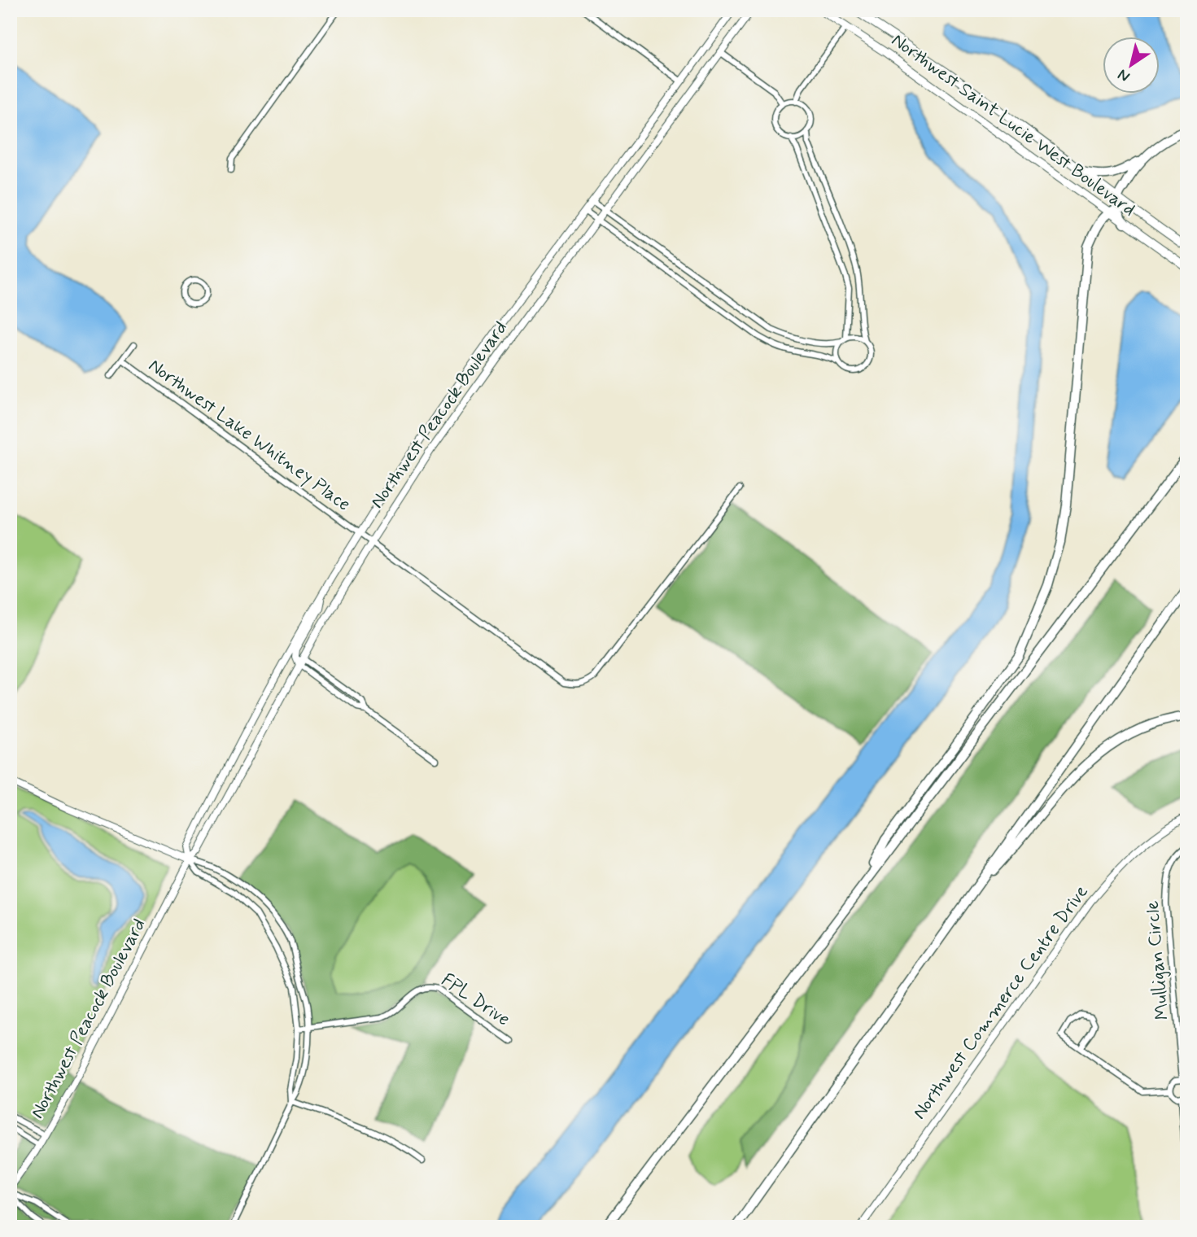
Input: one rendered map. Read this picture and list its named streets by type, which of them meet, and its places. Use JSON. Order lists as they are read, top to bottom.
{
  "streets": {
    "main road": ["Northwest Saint Lucie West Boulevard"],
    "street": [
      "Northwest Peacock Boulevard",
      "Northwest Lake Whitney Place",
      "Mulligan Circle",
      "FPL Drive",
      "Northwest Commerce Centre Drive"
    ]
  },
  "crossings": [
    ["Northwest Peacock Boulevard", "Northwest Lake Whitney Place"]
  ],
  "north": "bottom left"
}
